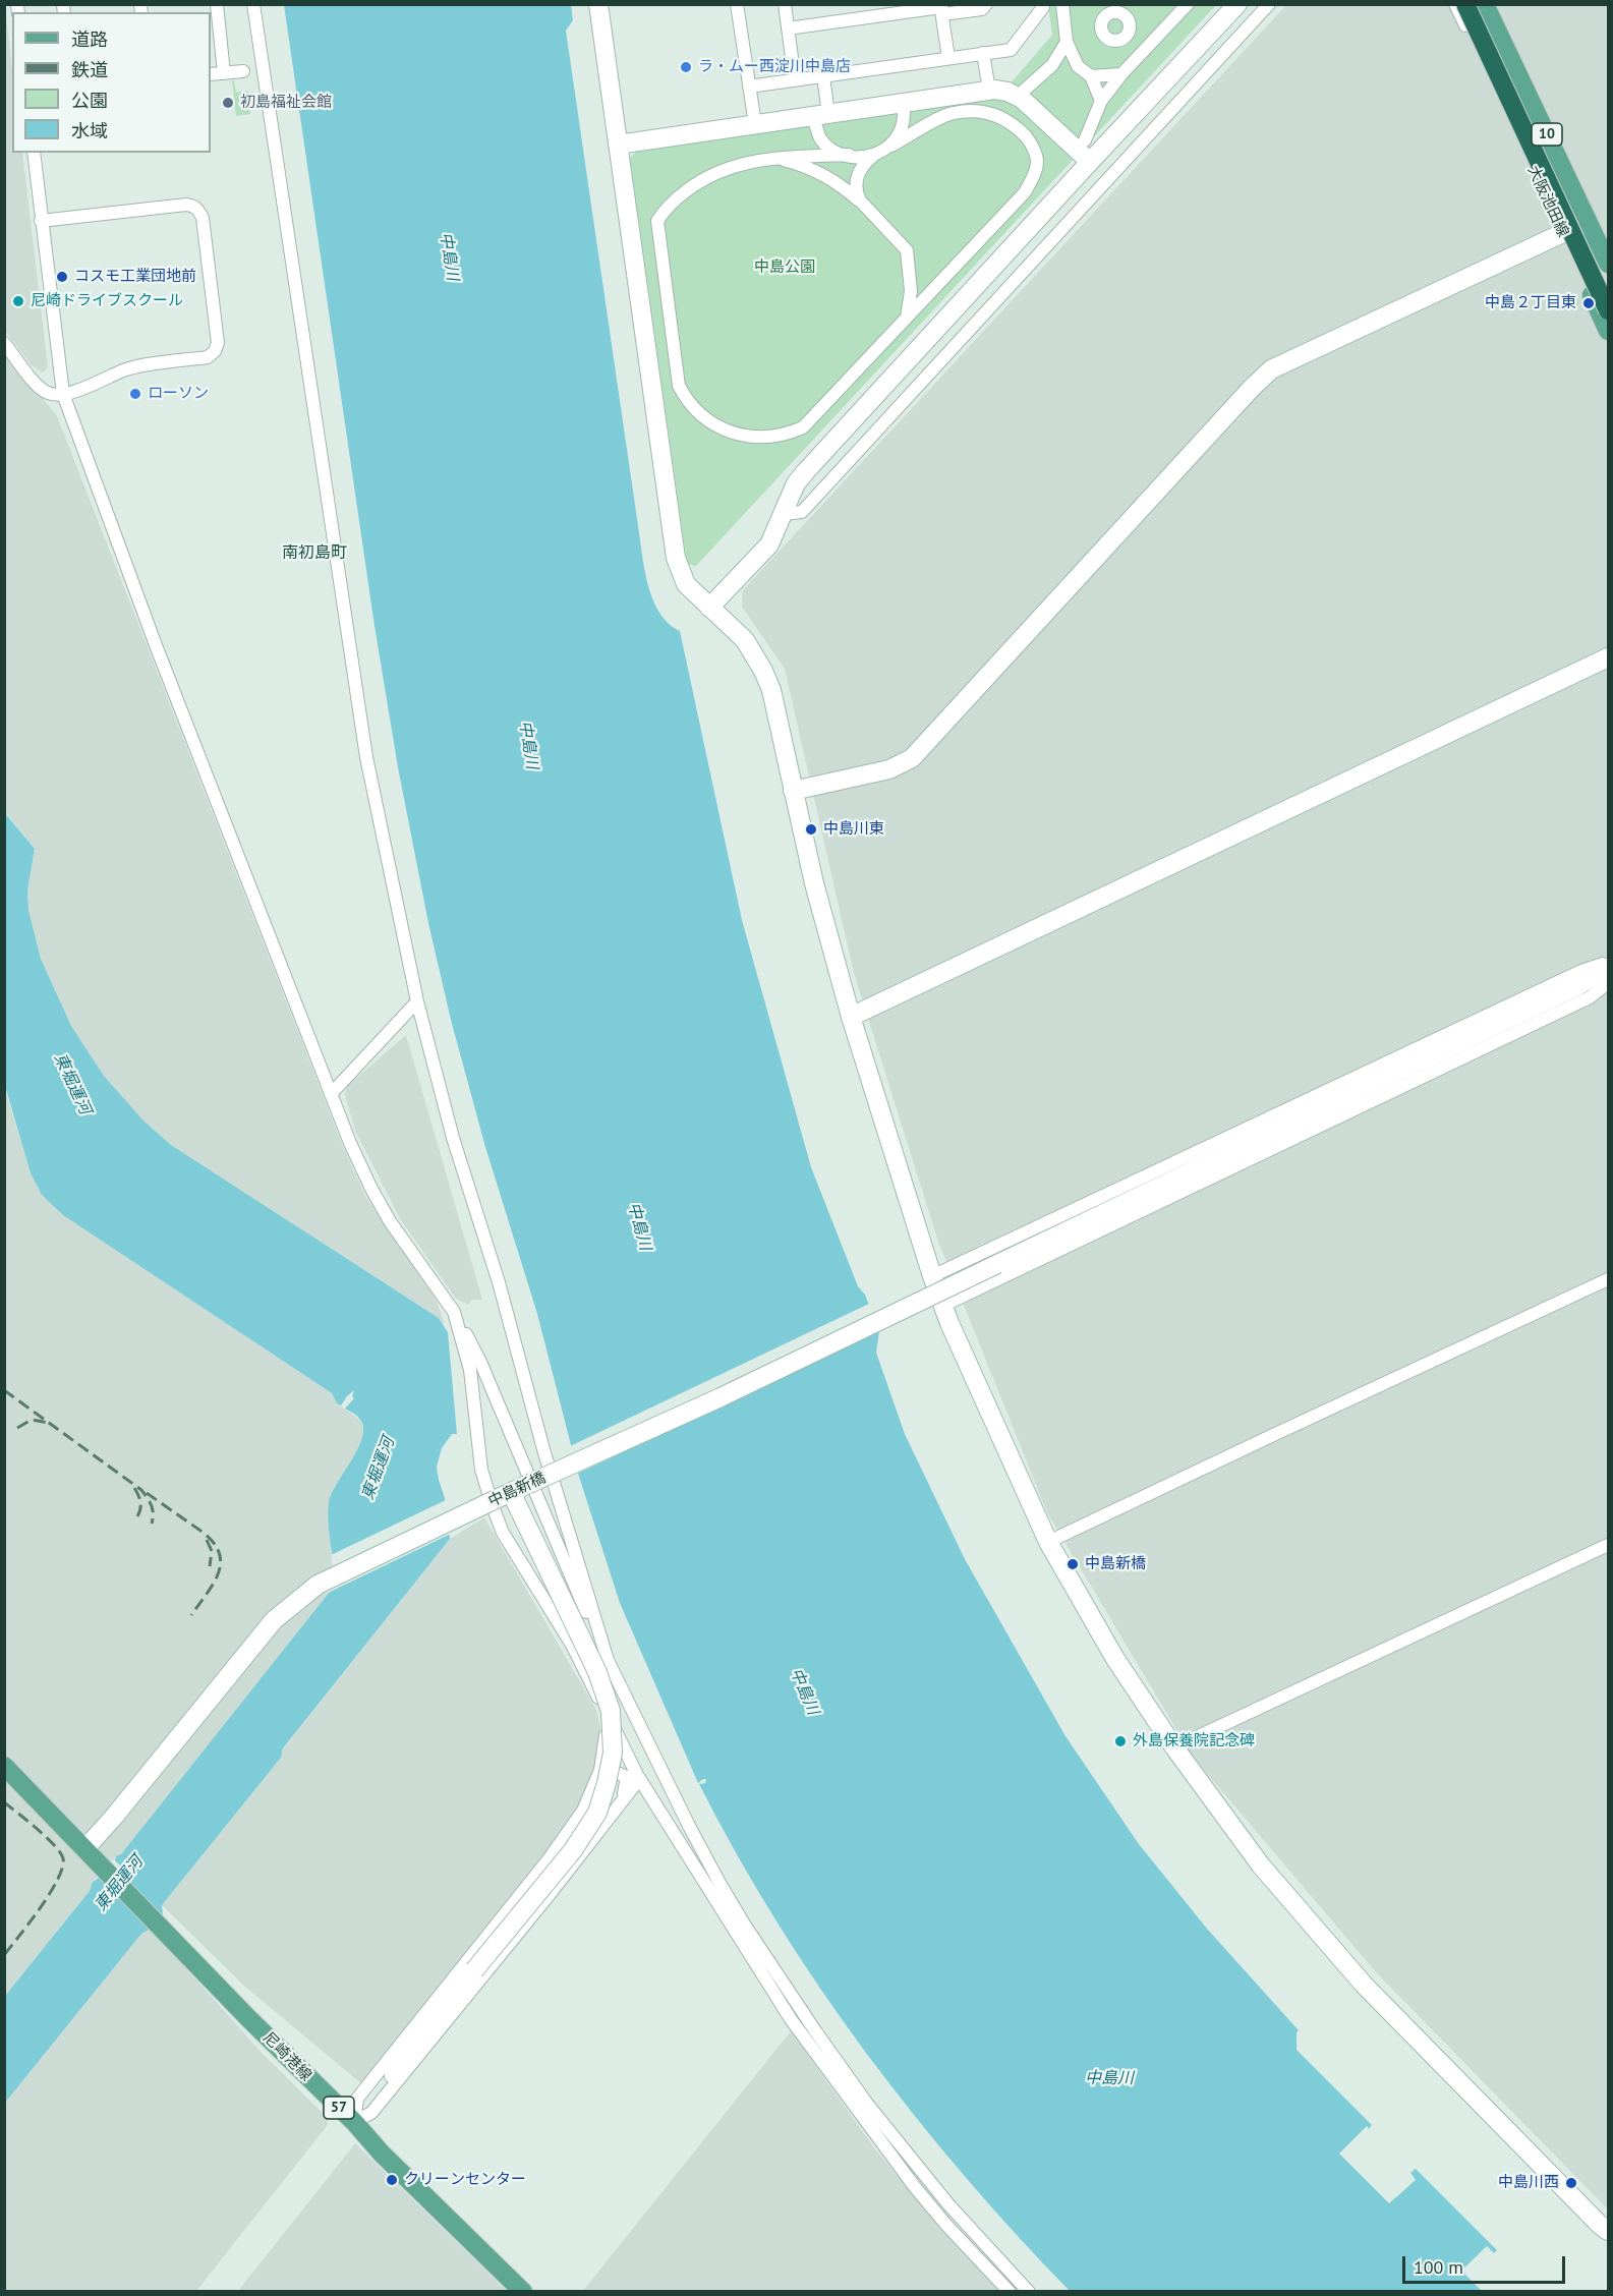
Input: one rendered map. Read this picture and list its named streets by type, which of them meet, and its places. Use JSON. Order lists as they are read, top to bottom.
{
  "streets": {
    "main road": [
      "10",
      "大阪池田線",
      "尼崎港線",
      "57"
    ],
    "street": ["中島新橋"]
  },
  "crossings": [
    ["中島新橋", "尼崎港線"],
    ["中島新橋", "57"],
    ["尼崎港線", "57"]
  ],
  "districts": ["南初島町"],
  "water": ["中島川", "東堀運河"],
  "parks": ["中島公園"],
  "places": [
    "ラ・ムー西淀川中島店",
    "初島福祉会館",
    "コスモ工業団地前",
    "尼崎ドライブスクール",
    "中島２丁目東",
    "ローソン",
    "中島川東",
    "中島新橋",
    "外島保養院記念碑",
    "クリーンセンター",
    "中島川西"
  ],
  "legend": [
    "道路",
    "鉄道",
    "公園",
    "水域"
  ],
  "scale_bar": "100 m"
}
